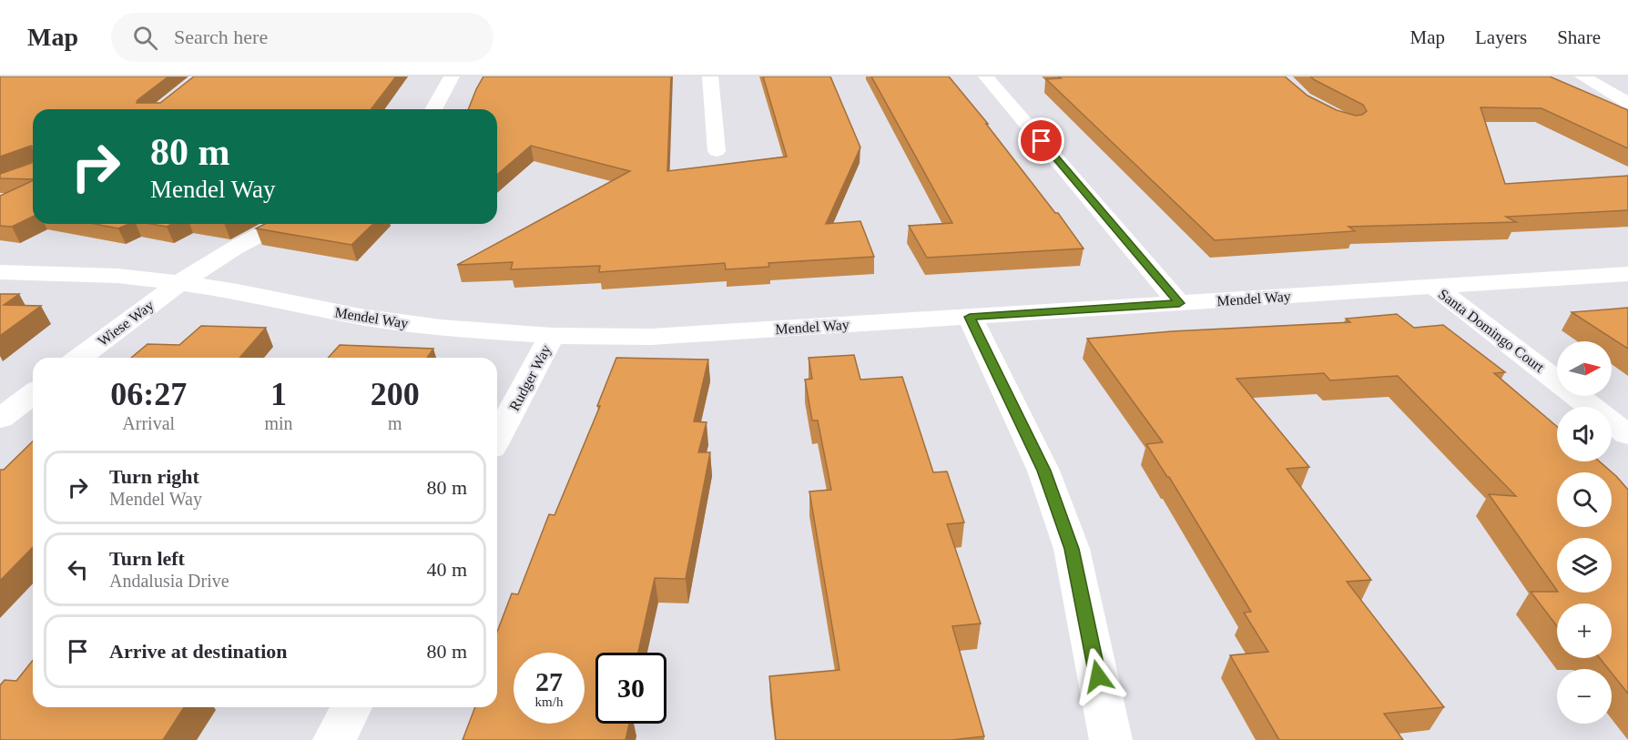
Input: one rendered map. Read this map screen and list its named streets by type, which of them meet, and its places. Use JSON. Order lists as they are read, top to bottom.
{
  "streets": {
    "street": [
      "Mendel Way",
      "Wiese Way",
      "Santa Domingo Court",
      "Rudger Way"
    ]
  },
  "crossings": [
    ["Mendel Way", "Wiese Way"],
    ["Mendel Way", "Santa Domingo Court"],
    ["Mendel Way", "Rudger Way"]
  ],
  "north": "right",
  "page": {
    "header": "Map",
    "search": "Search here",
    "nav": ["Map", "Layers", "Share"],
    "turn": ["80 m", "Mendel Way"],
    "map_buttons": ["+", "−"],
    "eta": [
      "06:27",
      "Arrival",
      "1",
      "min",
      "200",
      "m"
    ],
    "list": [
      {
        "name": "Turn right",
        "note": "Mendel Way",
        "value": "80 m"
      },
      {
        "name": "Turn left",
        "note": "Andalusia Drive",
        "value": "40 m"
      },
      {
        "name": "Arrive at destination",
        "value": "80 m"
      }
    ],
    "speed": "27 km/h",
    "limit": "30"
  }
}
